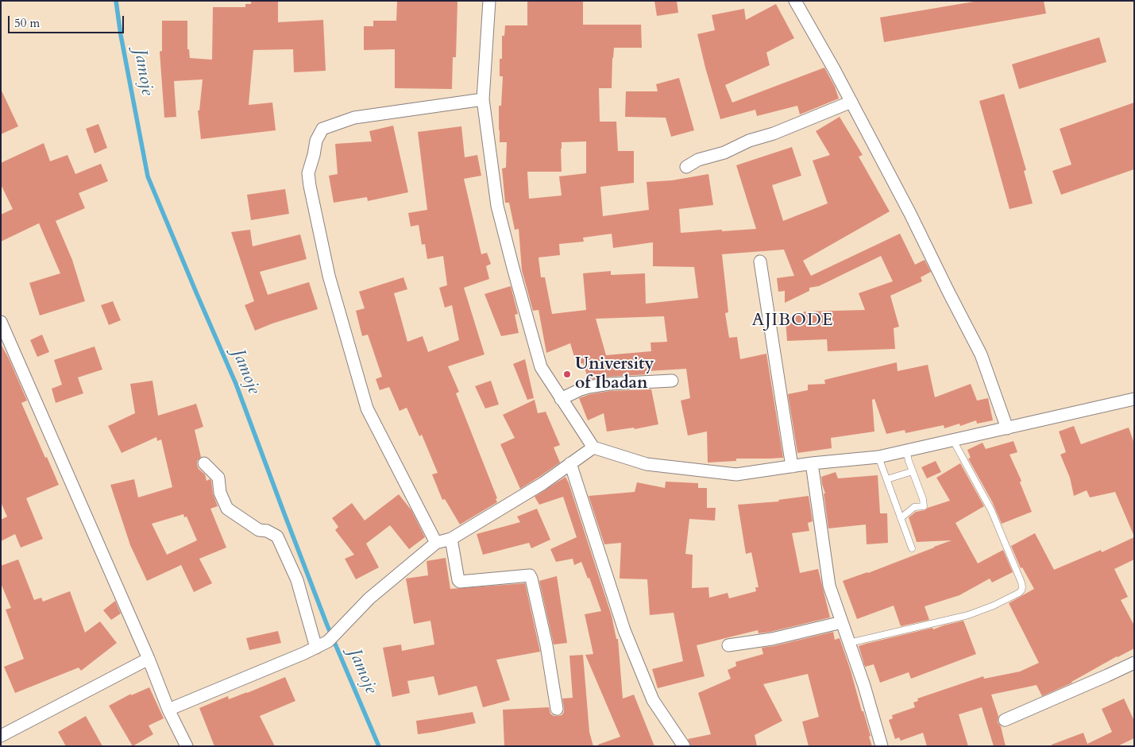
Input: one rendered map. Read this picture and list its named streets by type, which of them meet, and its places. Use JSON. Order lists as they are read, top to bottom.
{
  "districts": ["AJIBODE"],
  "water": ["Jamoje"],
  "places": ["University of Ibadan"],
  "scale_bar": "50 m"
}
